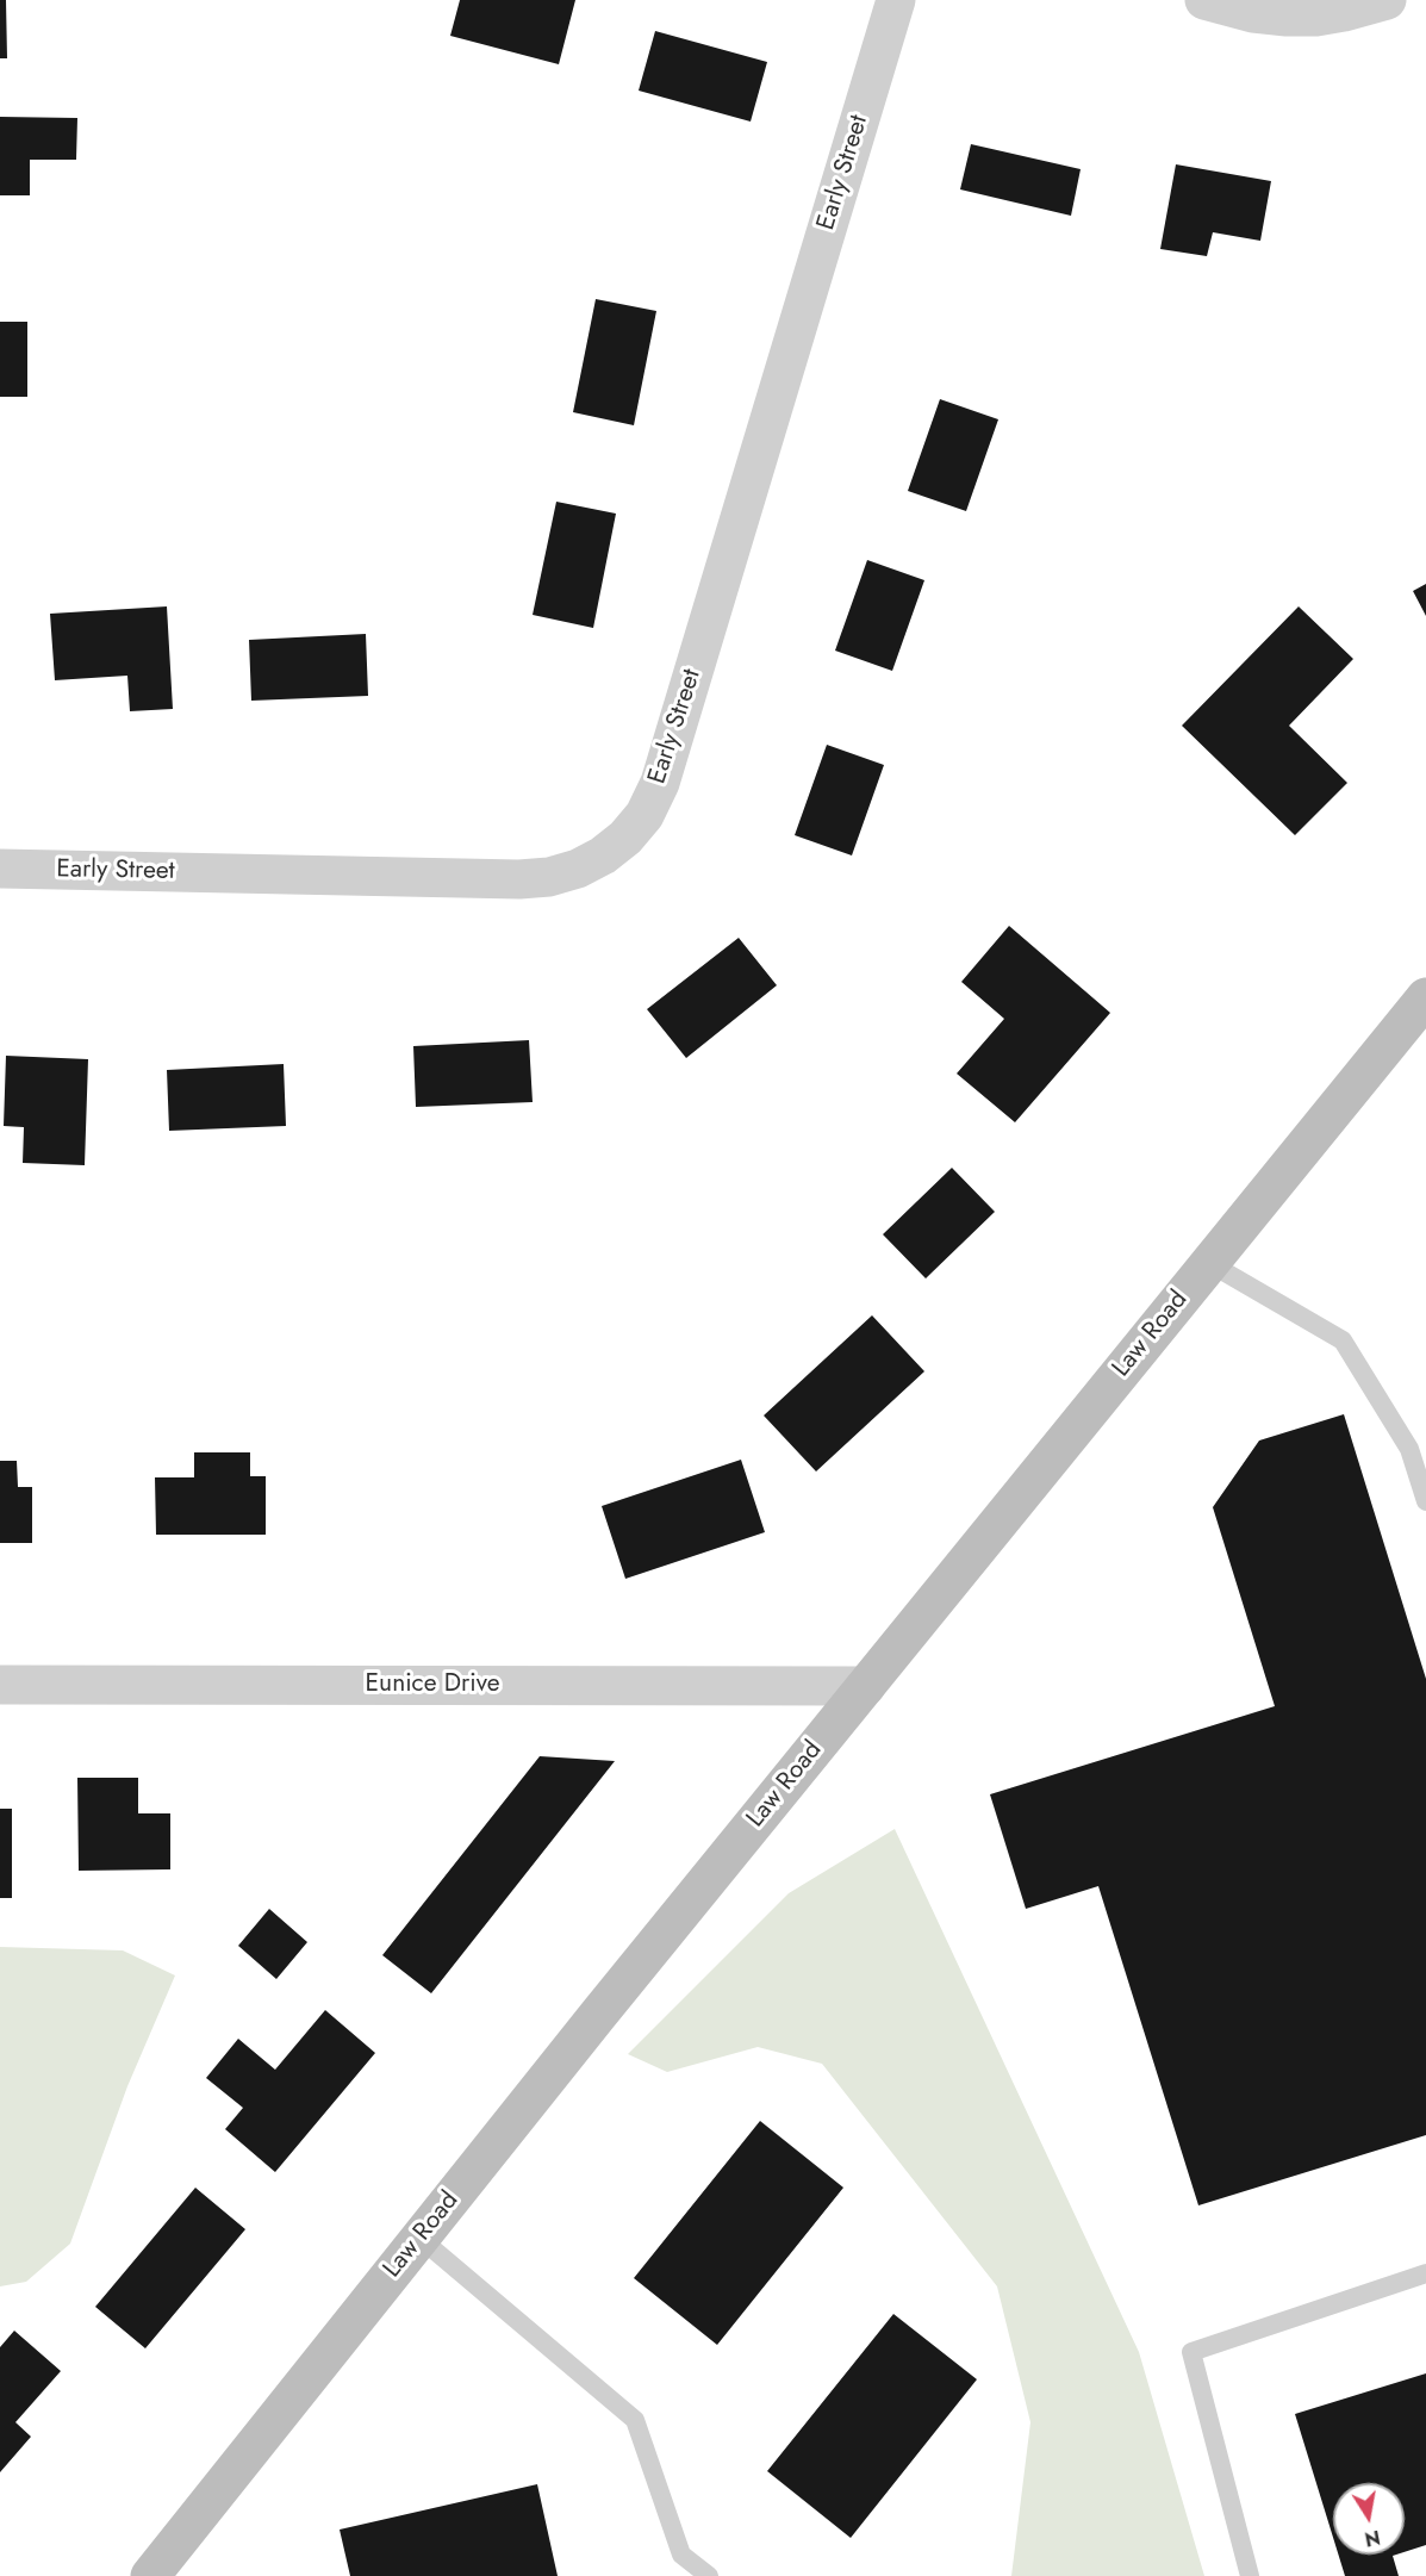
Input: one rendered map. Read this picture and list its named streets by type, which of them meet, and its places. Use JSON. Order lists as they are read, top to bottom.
{
  "streets": {
    "street": ["Early Street", "Law Road", "Eunice Drive"]
  },
  "crossings": [
    ["Law Road", "Eunice Drive"]
  ],
  "north": "bottom"
}
